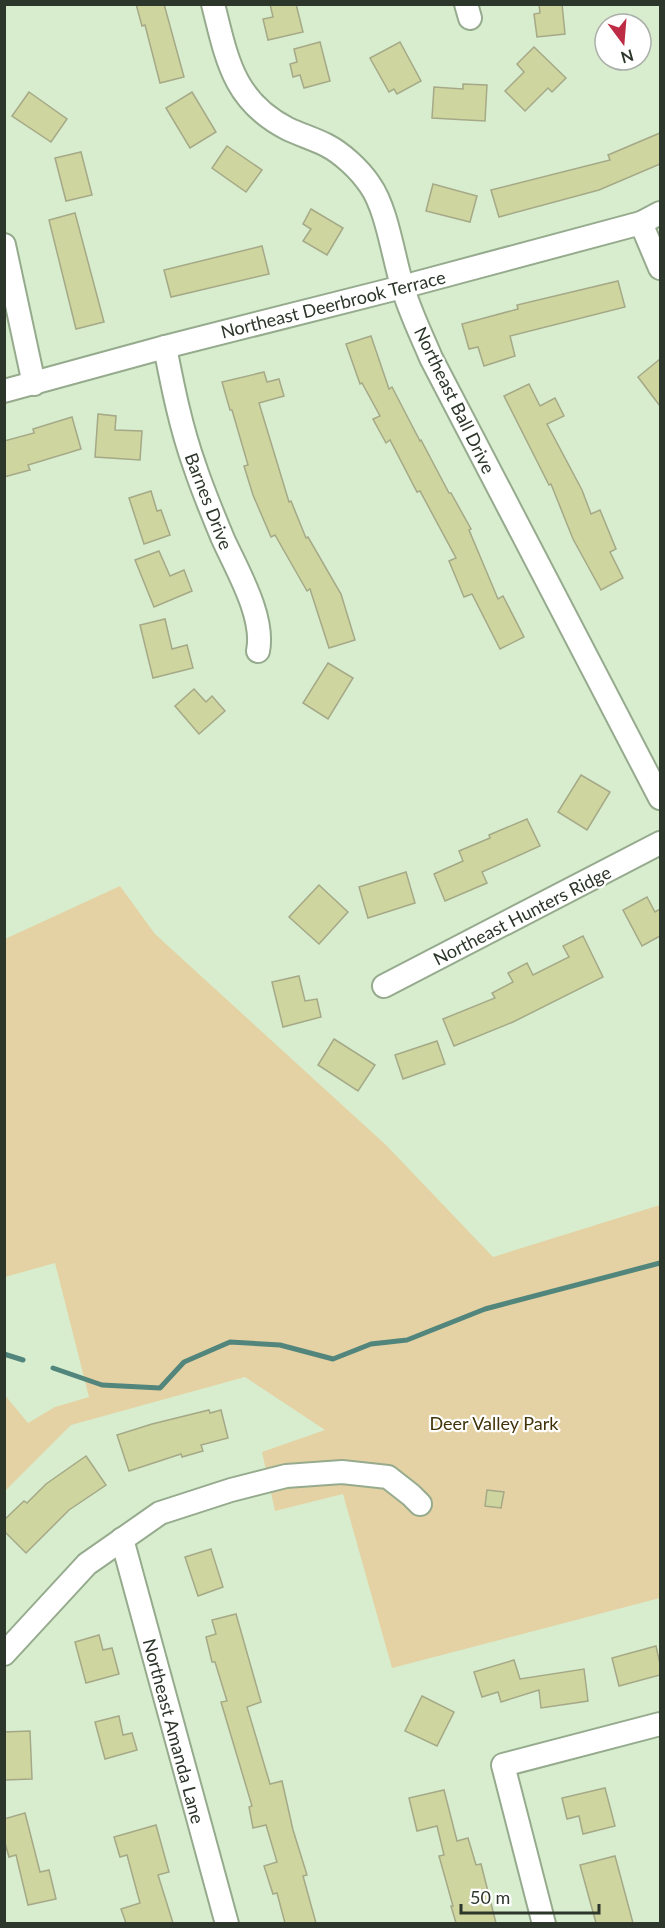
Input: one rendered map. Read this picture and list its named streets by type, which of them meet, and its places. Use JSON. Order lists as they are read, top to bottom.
{
  "streets": {
    "street": [
      "Northeast Deerbrook Terrace",
      "Northeast Ball Drive",
      "Barnes Drive",
      "Northeast Hunters Ridge",
      "Northeast Amanda Lane"
    ]
  },
  "crossings": [
    ["Northeast Deerbrook Terrace", "Northeast Ball Drive"],
    ["Northeast Deerbrook Terrace", "Barnes Drive"]
  ],
  "parks": ["Deer Valley Park"],
  "scale_bar": "50 m",
  "north": "bottom"
}
